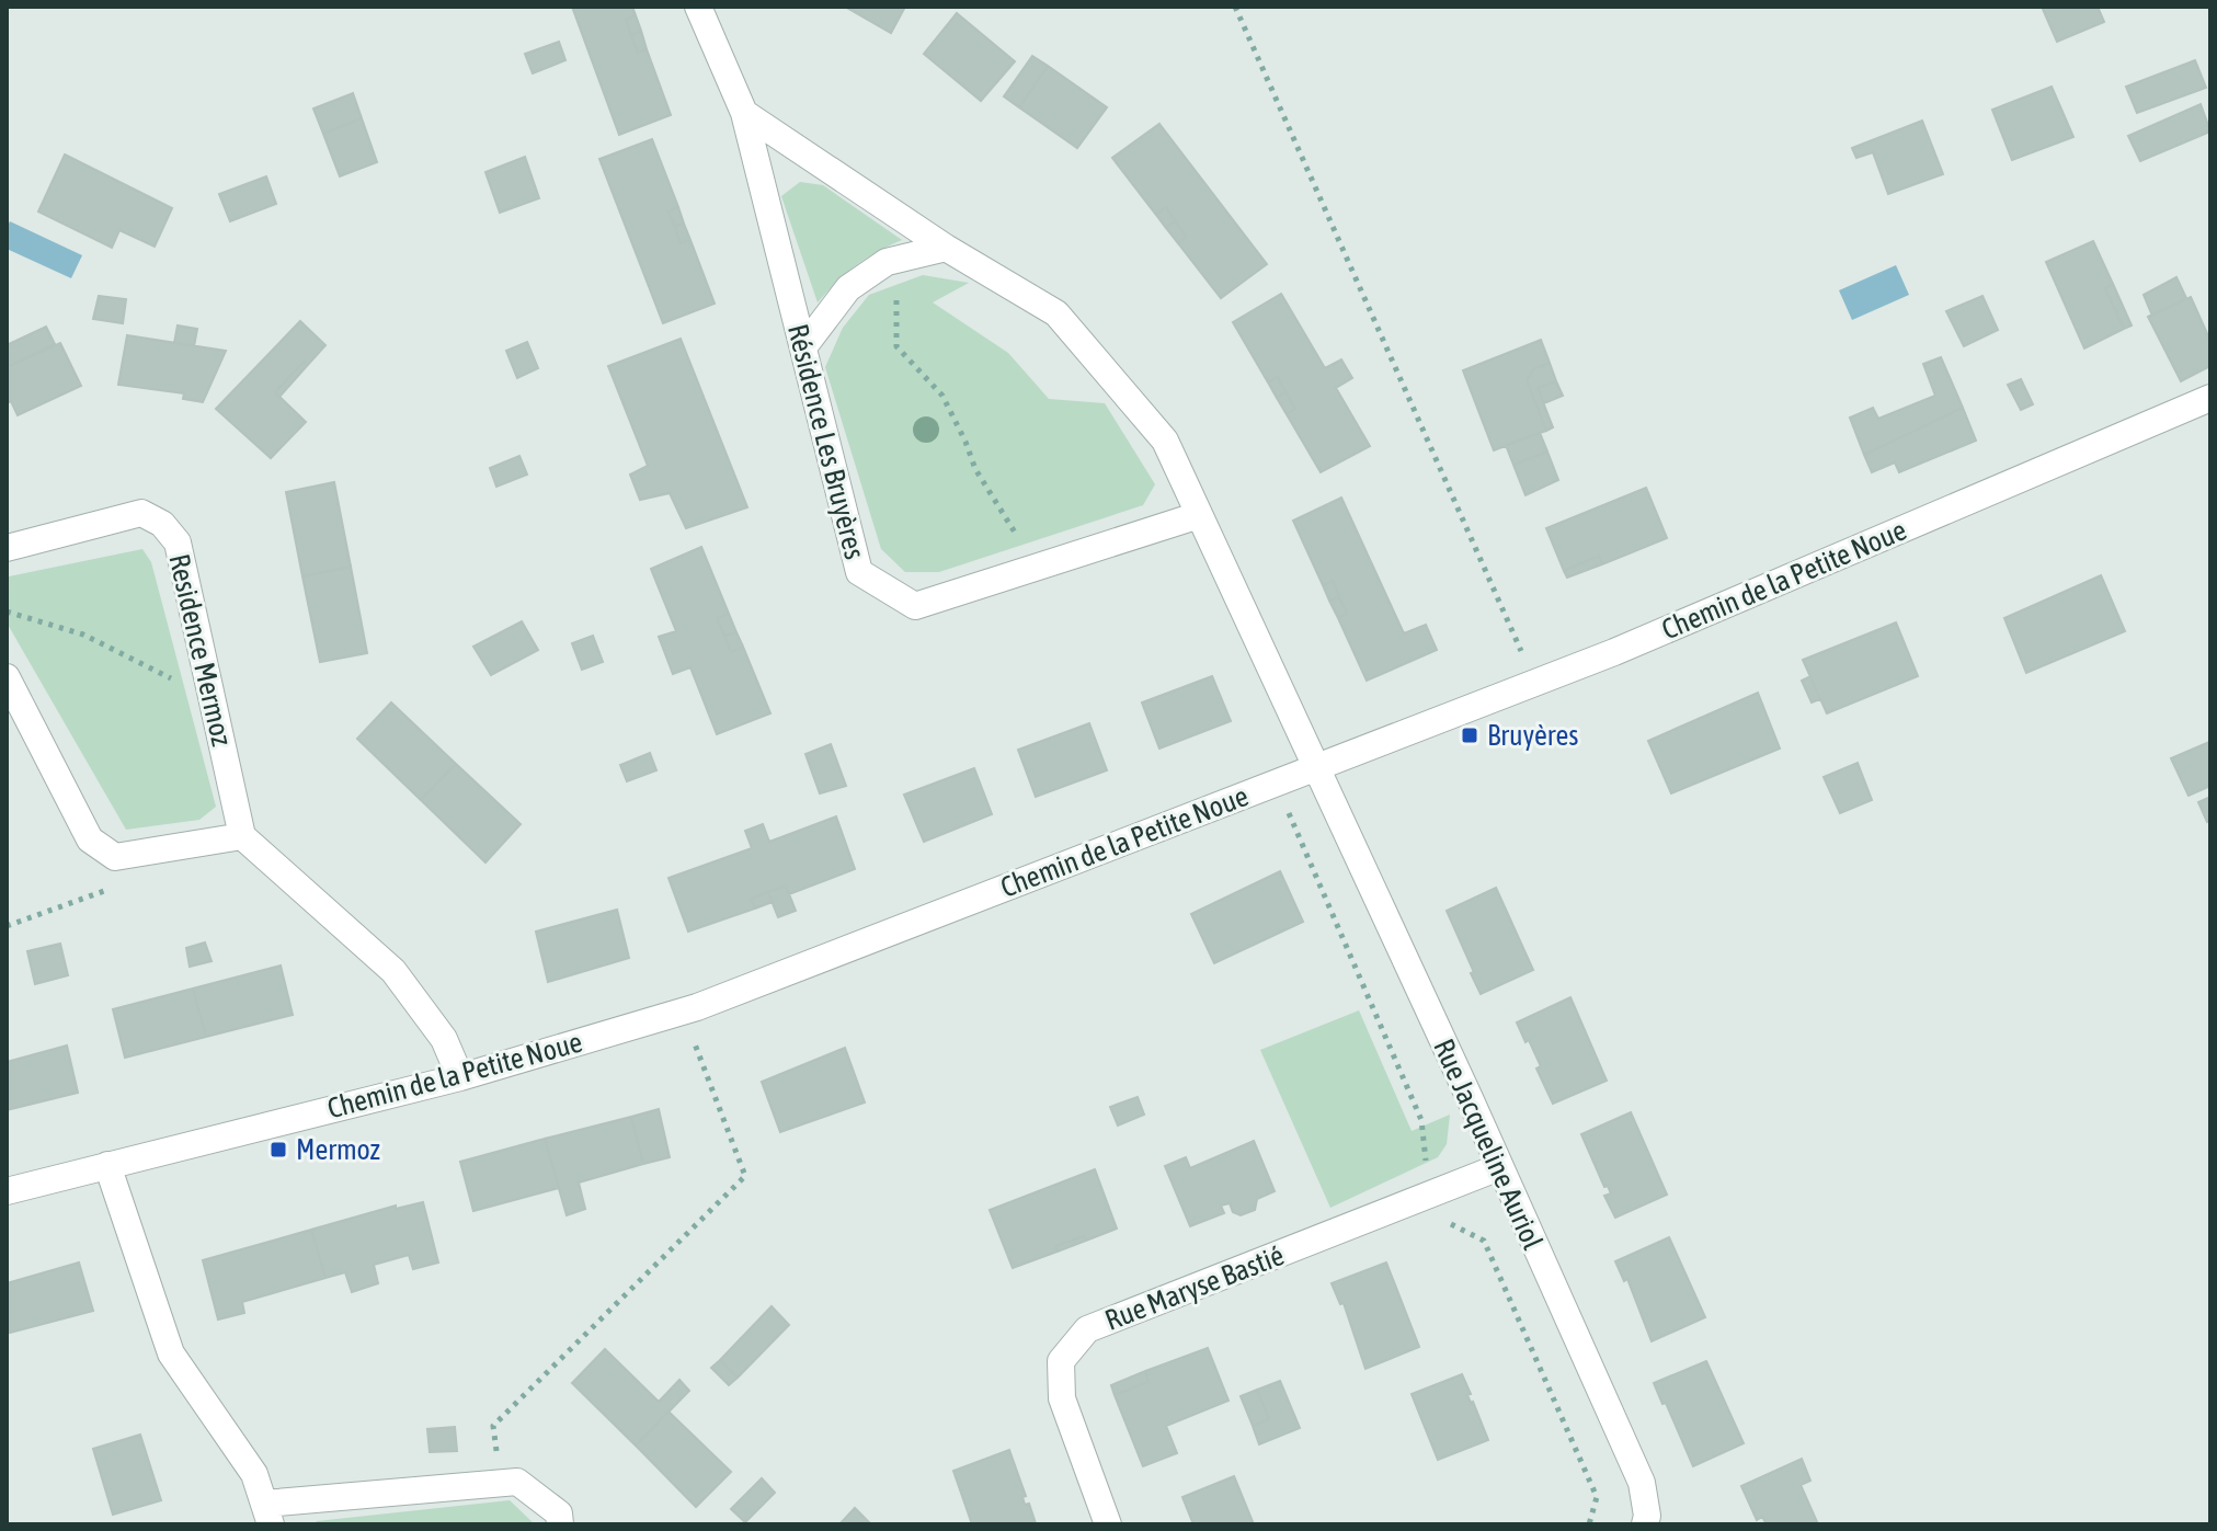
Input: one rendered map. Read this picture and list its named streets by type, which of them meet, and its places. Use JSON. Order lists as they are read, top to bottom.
{
  "streets": {
    "street": [
      "Résidence Les Bruyères",
      "Chemin de la Petite Noue",
      "Residence Mermoz",
      "Rue Jacqueline Auriol",
      "Rue Maryse Bastié"
    ]
  },
  "crossings": [
    ["Chemin de la Petite Noue", "Rue Jacqueline Auriol"],
    ["Rue Jacqueline Auriol", "Rue Maryse Bastié"]
  ],
  "places": {
    "transit": ["Bruyères", "Mermoz"]
  }
}
